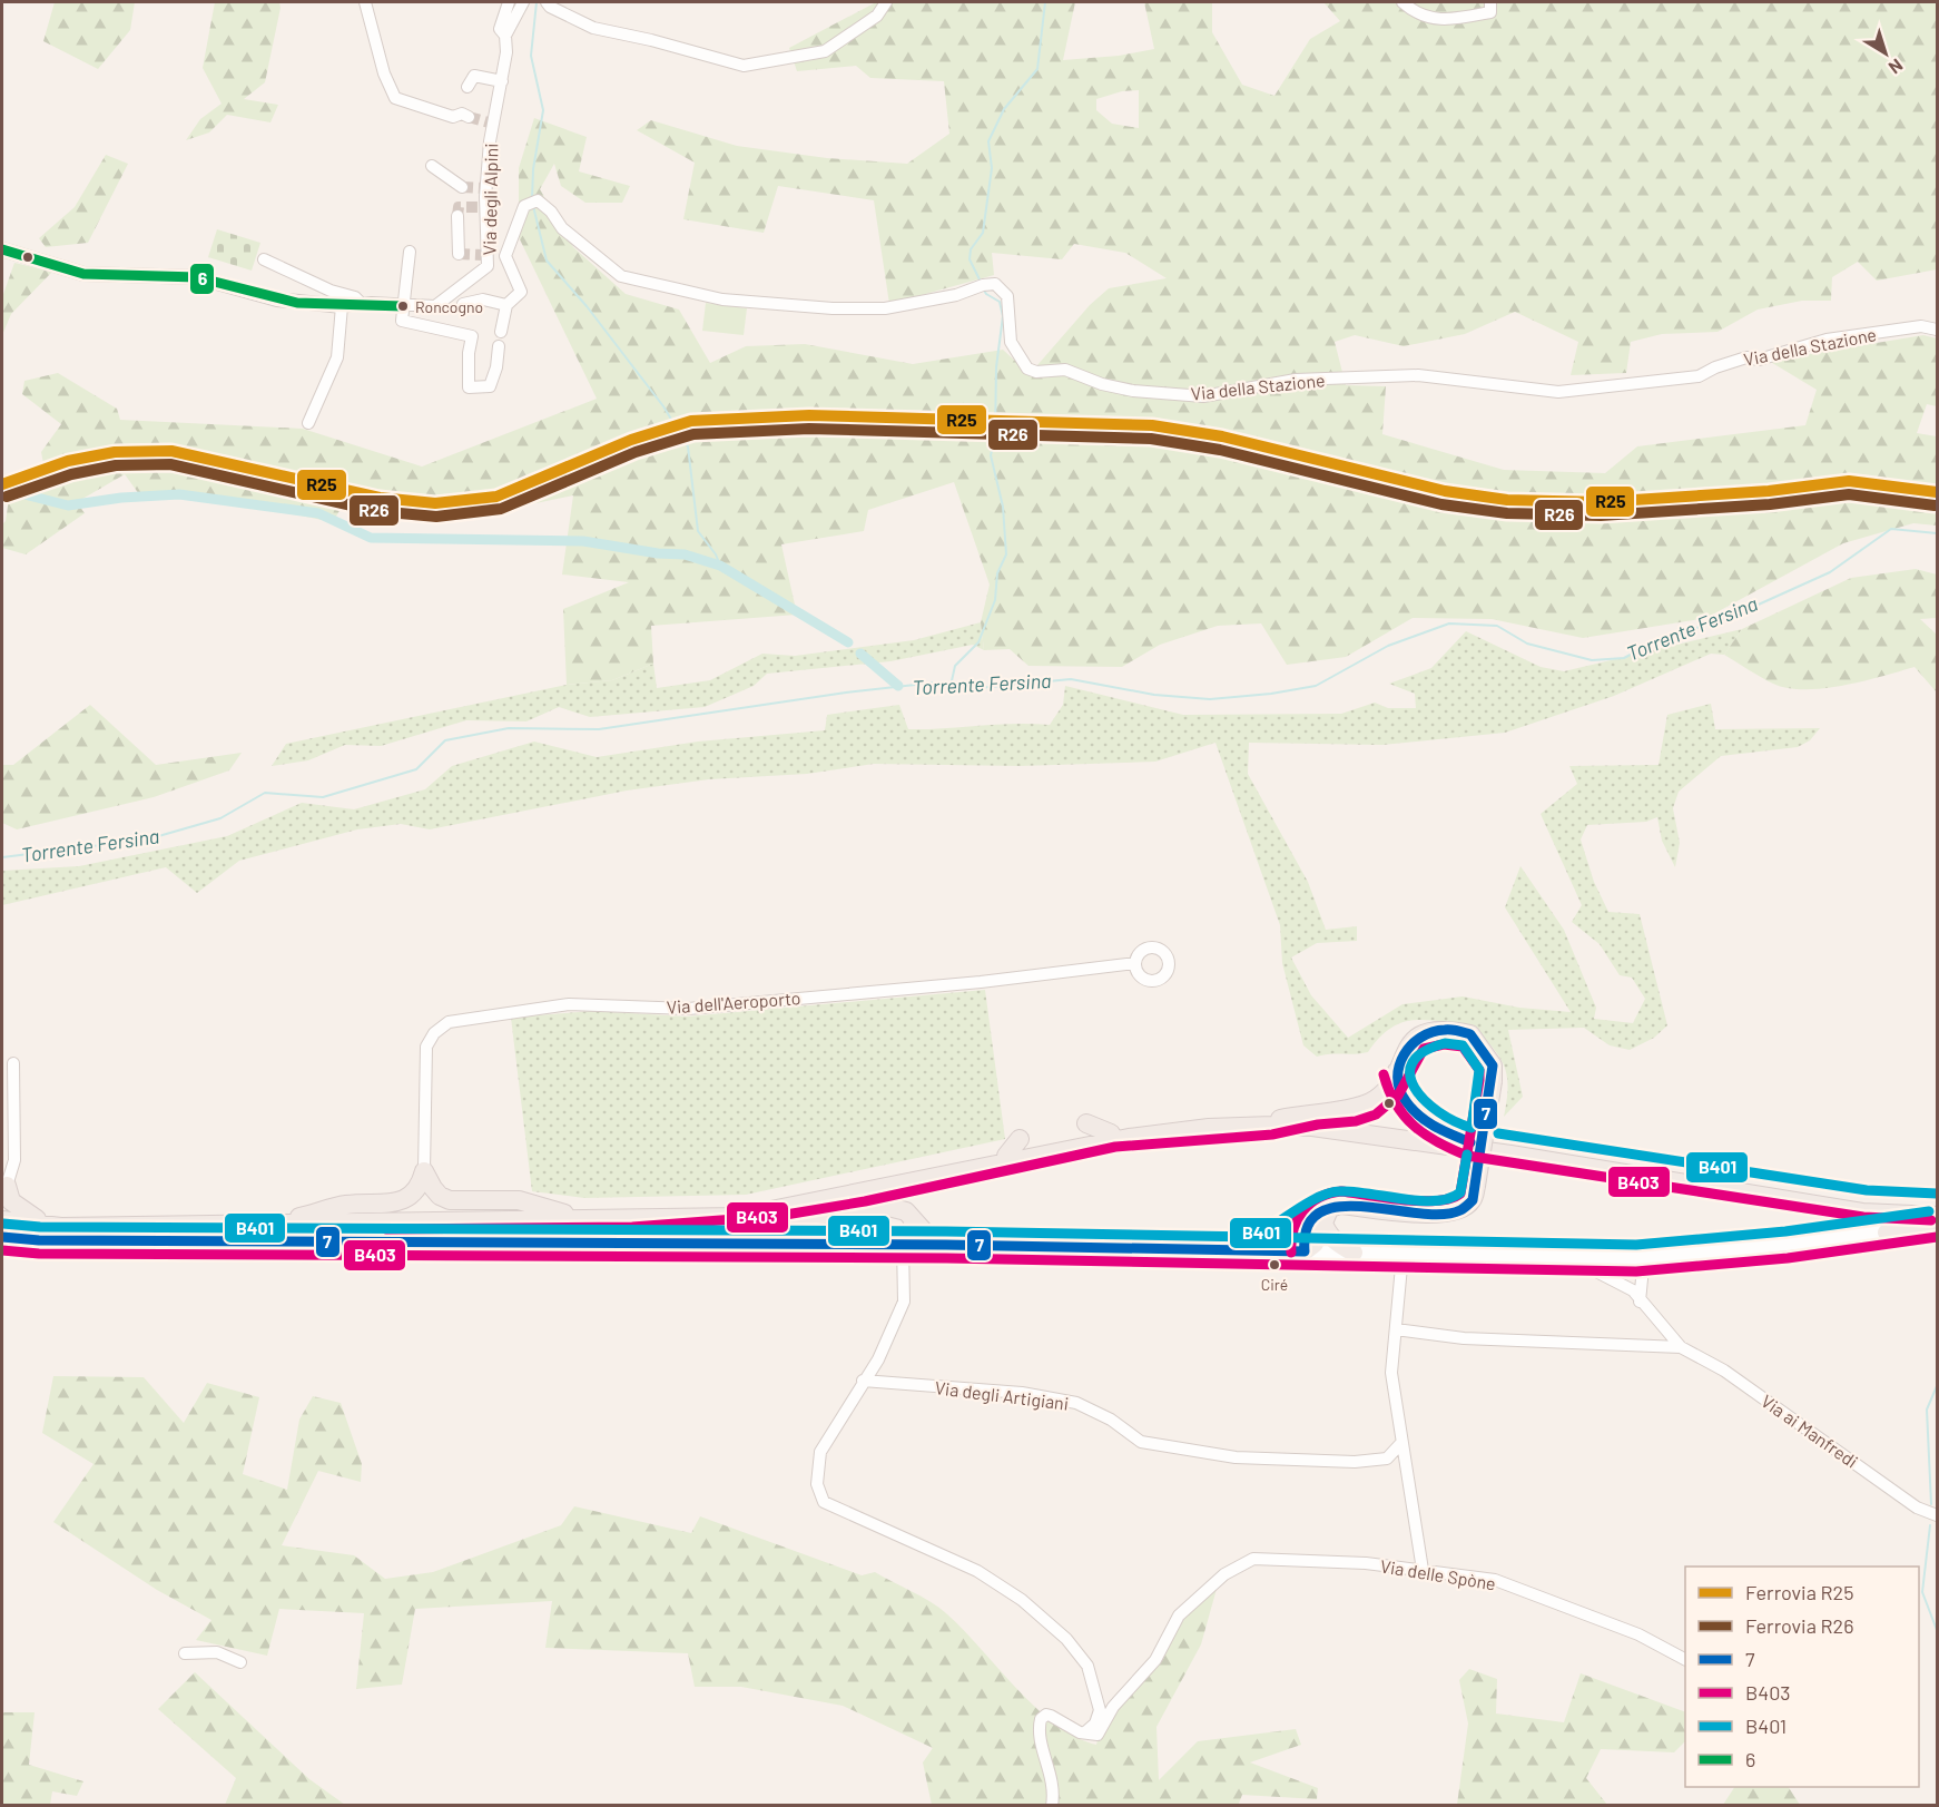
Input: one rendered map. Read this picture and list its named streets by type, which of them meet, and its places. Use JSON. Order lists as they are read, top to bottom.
{
  "streets": {
    "street": [
      "Via degli Alpini",
      "Via della Stazione",
      "Via dell'Aeroporto",
      "Via degli Artigiani",
      "Via ai Manfredi",
      "Via delle Spòne"
    ]
  },
  "water": ["Torrente Fersina"],
  "places": ["Roncogno", "Ciré"],
  "lines": [
    "transit line 6",
    "rail line R25",
    "rail line R26",
    "transit line 7",
    "transit line B401",
    "transit line B403"
  ],
  "legend": [
    "Ferrovia R25",
    "Ferrovia R26",
    "7",
    "B403",
    "B401",
    "6"
  ],
  "north": "bottom right"
}
